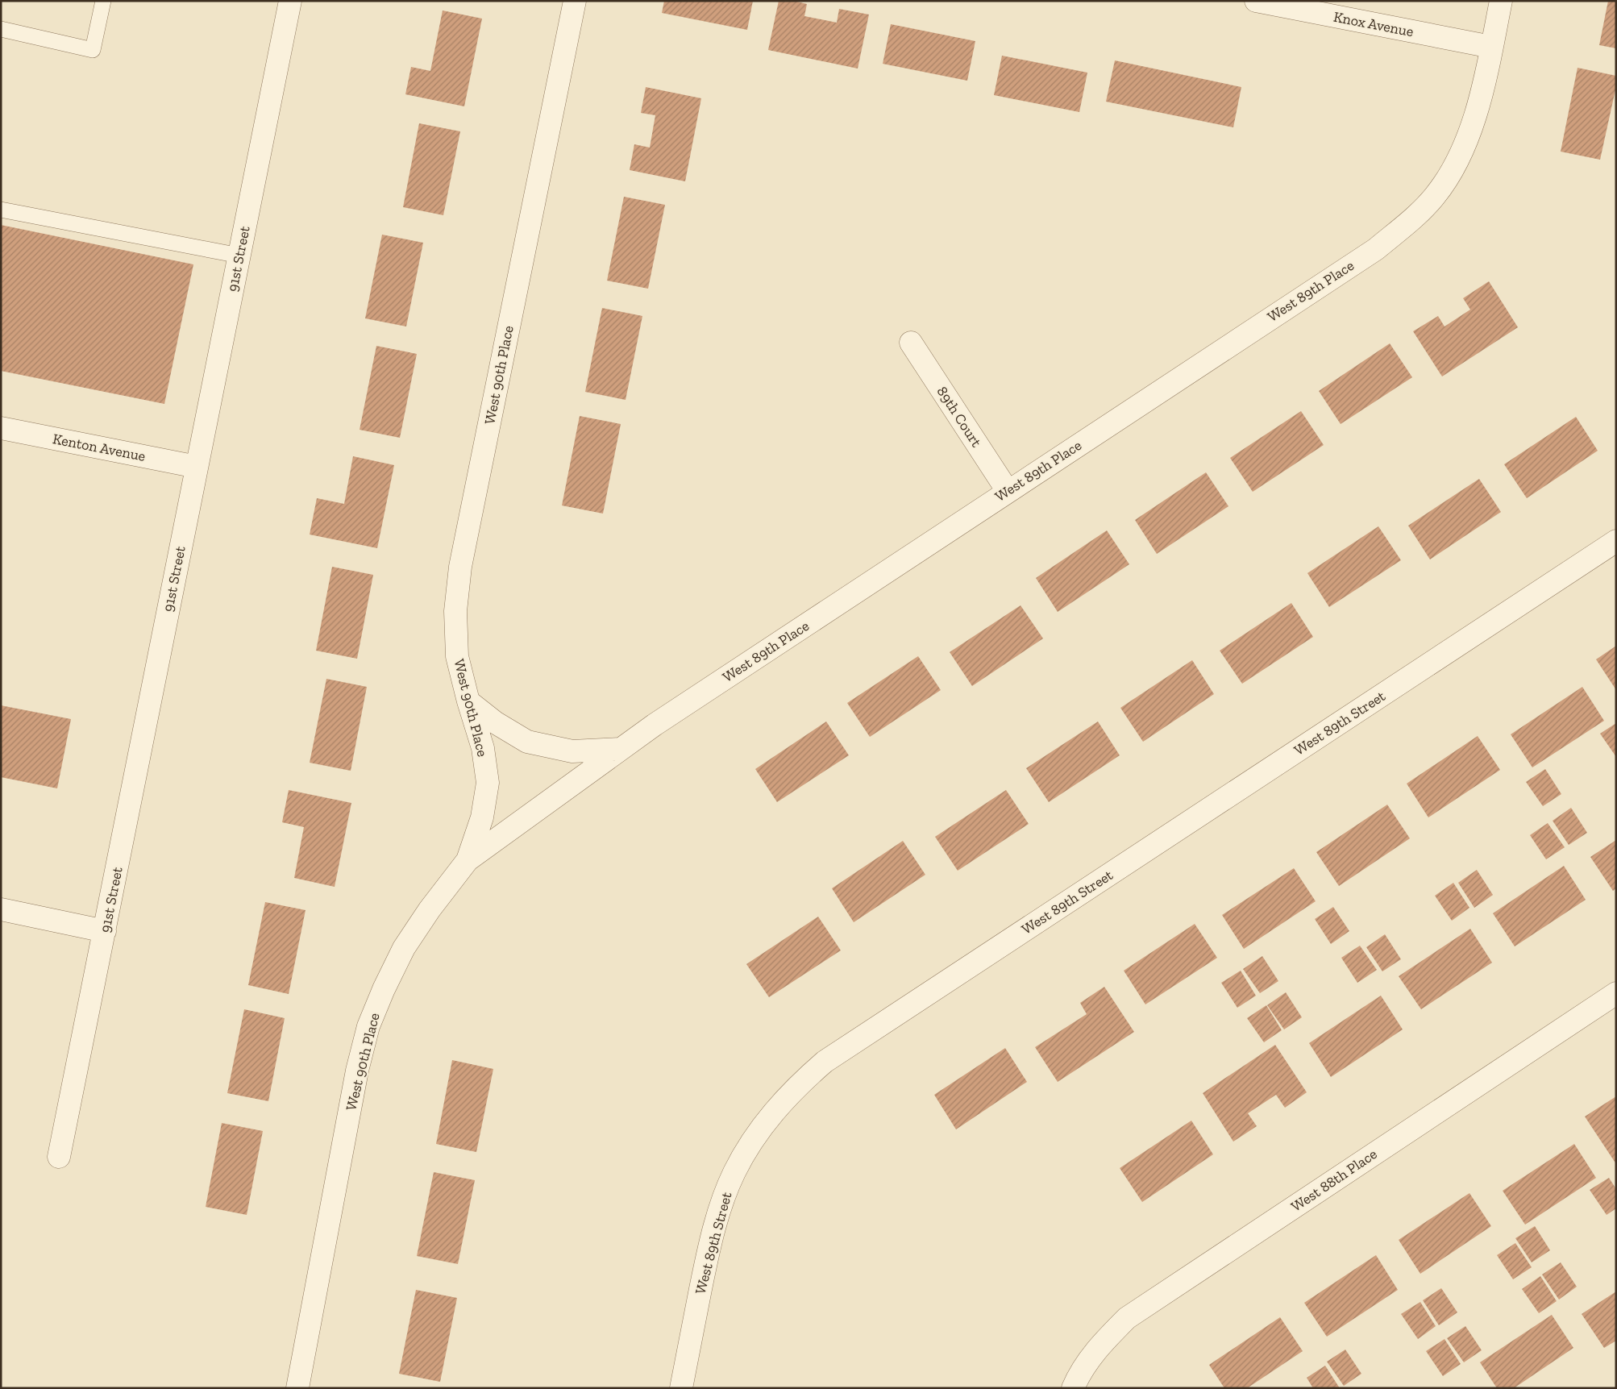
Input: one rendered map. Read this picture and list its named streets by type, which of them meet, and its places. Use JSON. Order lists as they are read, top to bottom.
{
  "streets": {
    "street": [
      "Knox Avenue",
      "91st Street",
      "West 89th Place",
      "West 90th Place",
      "89th Court",
      "Kenton Avenue",
      "West 89th Street",
      "West 88th Place"
    ]
  },
  "crossings": [
    ["Knox Avenue", "West 89th Place"],
    ["91st Street", "Kenton Avenue"],
    ["West 89th Place", "West 90th Place"],
    ["West 89th Place", "89th Court"]
  ]
}
